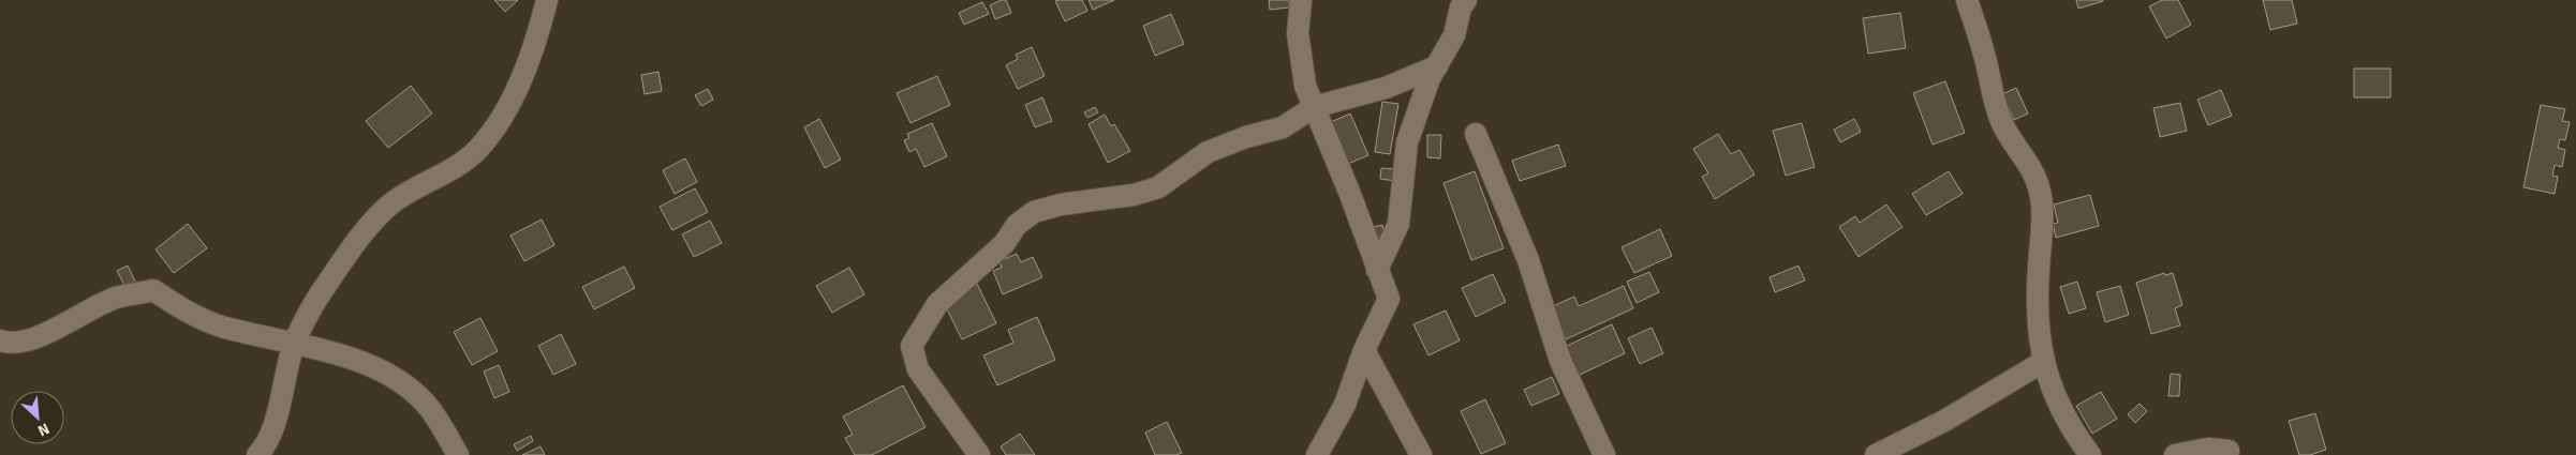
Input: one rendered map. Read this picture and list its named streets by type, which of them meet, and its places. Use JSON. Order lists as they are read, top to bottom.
{
  "north": "bottom right"
}
